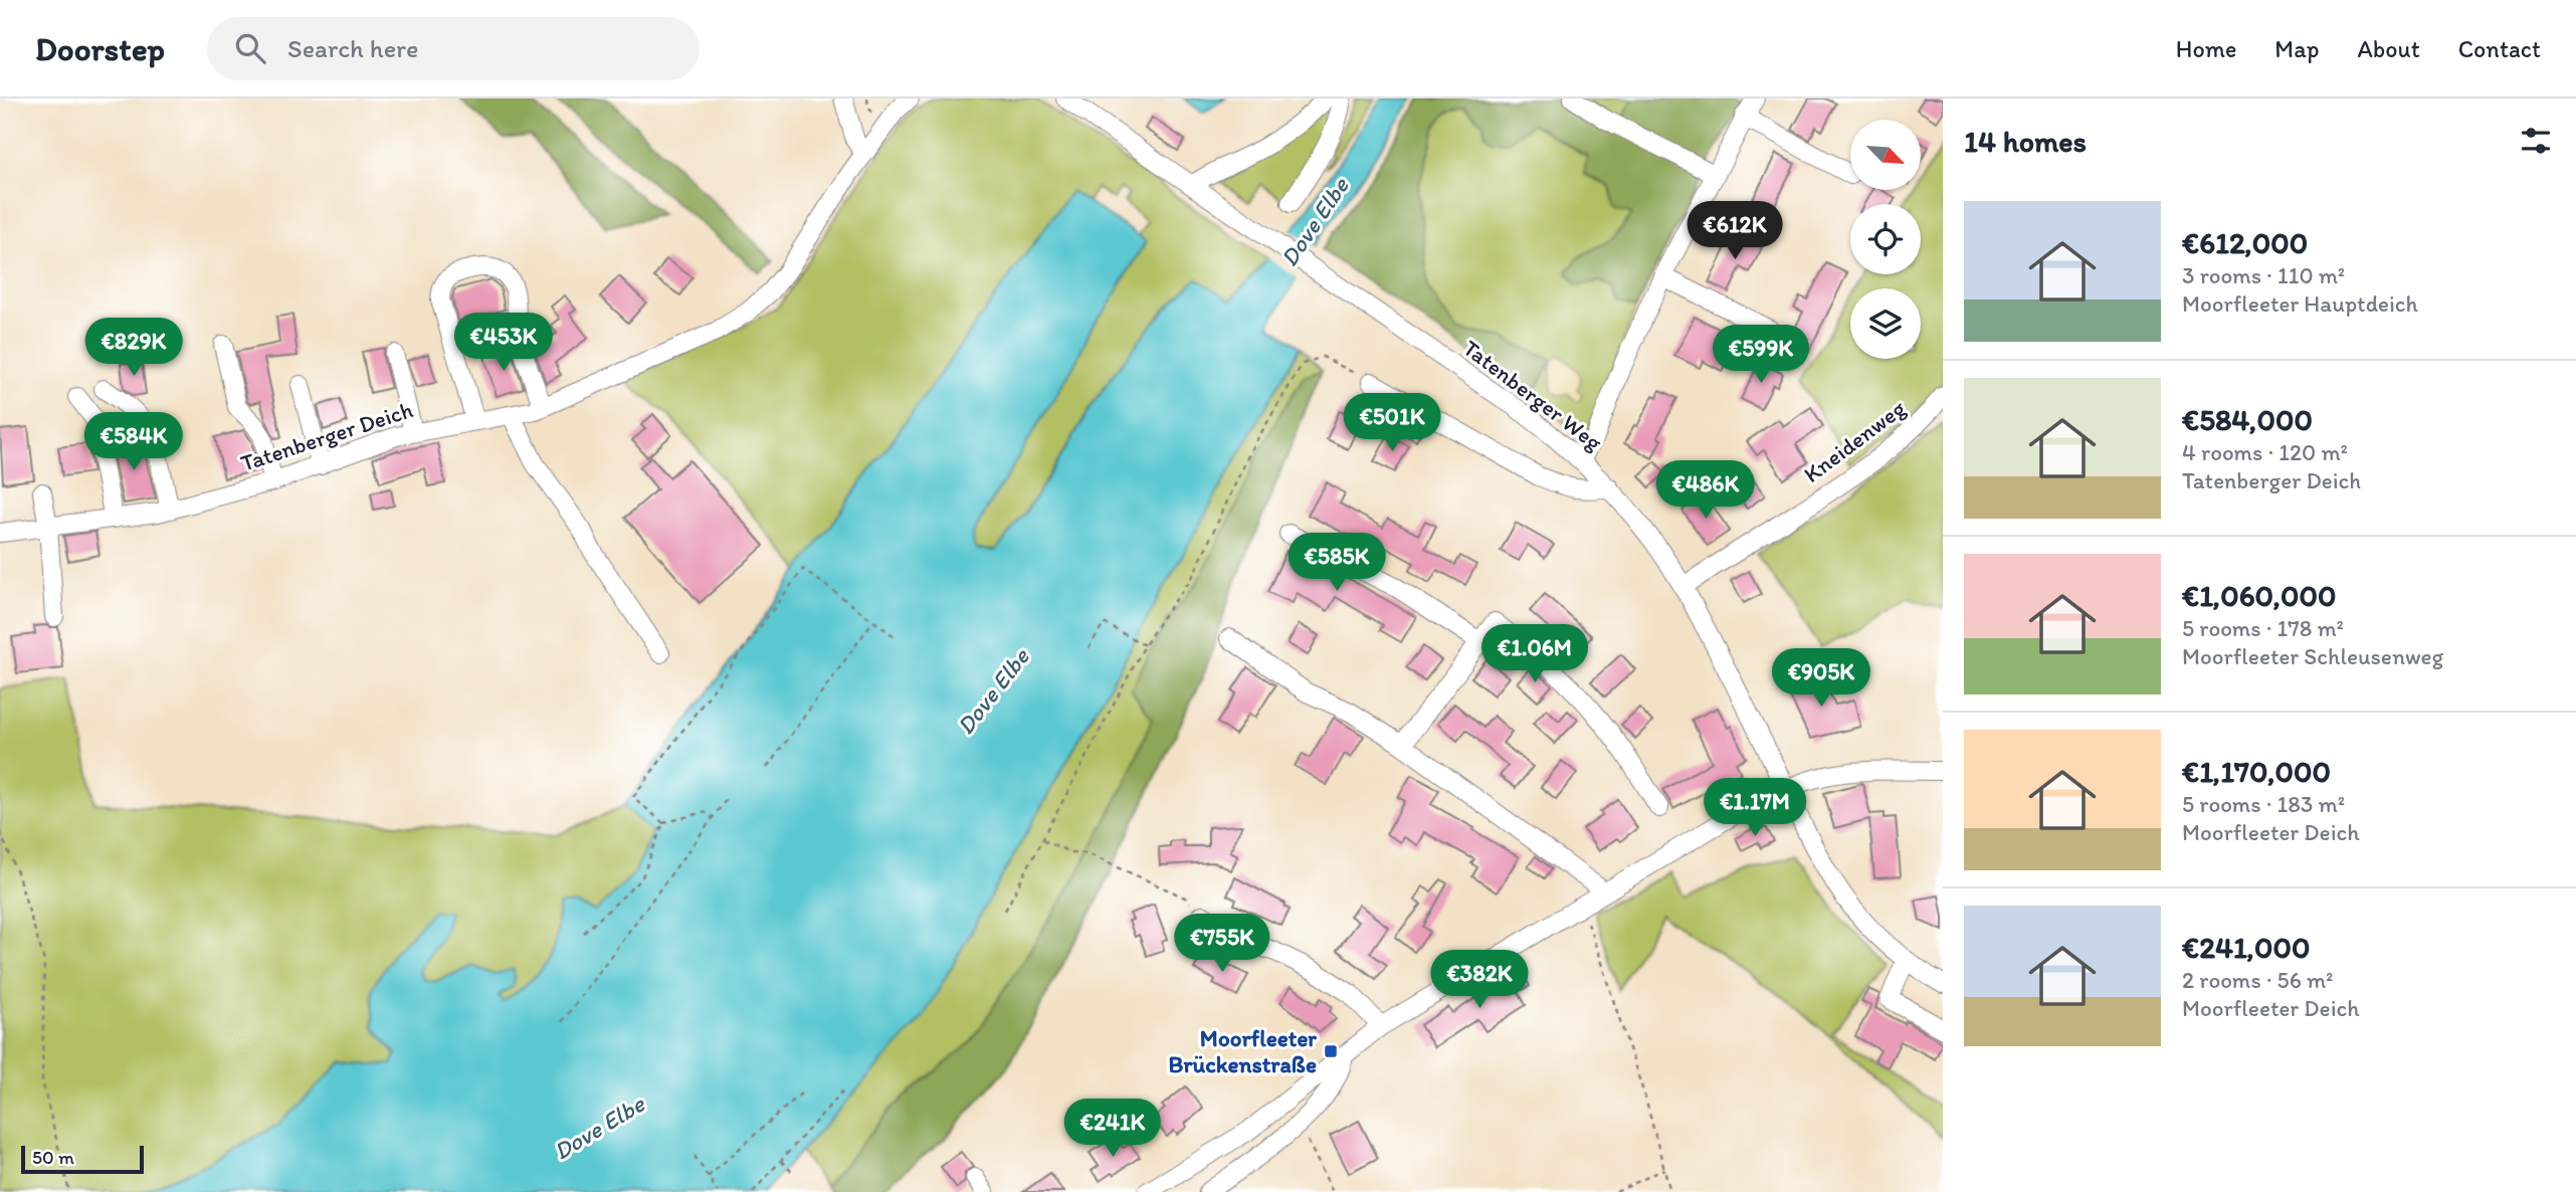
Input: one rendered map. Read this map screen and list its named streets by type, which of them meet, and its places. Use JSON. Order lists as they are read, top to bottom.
{
  "streets": {
    "street": ["Tatenberger Weg", "Tatenberger Deich", "Kneidenweg"]
  },
  "crossings": [
    ["Tatenberger Weg", "Kneidenweg"]
  ],
  "water": ["Dove Elbe"],
  "places": {
    "transit": ["Moorfleeter Brückenstraße"]
  },
  "scale_bar": "50 m",
  "north": "bottom right",
  "page": {
    "header": "Doorstep",
    "search": "Search here",
    "nav": [
      "Home",
      "Map",
      "About",
      "Contact"
    ],
    "heading": "14 homes",
    "list": [
      {
        "name": "€612,000",
        "note": "3 rooms · 110 m² · Moorfleeter Hauptdeich"
      },
      {
        "name": "€584,000",
        "note": "4 rooms · 120 m² · Tatenberger Deich"
      },
      {
        "name": "€1,060,000",
        "note": "5 rooms · 178 m² · Moorfleeter Schleusenweg"
      },
      {
        "name": "€1,170,000",
        "note": "5 rooms · 183 m² · Moorfleeter Deich"
      },
      {
        "name": "€241,000",
        "note": "2 rooms · 56 m² · Moorfleeter Deich"
      }
    ],
    "price": [
      "€612K",
      "€453K",
      "€829K",
      "€599K",
      "€501K",
      "€584K",
      "€486K",
      "€585K",
      "€1.06M",
      "€905K",
      "€1.17M",
      "€755K",
      "€382K",
      "€241K"
    ],
    "scale": "50 m"
  }
}
